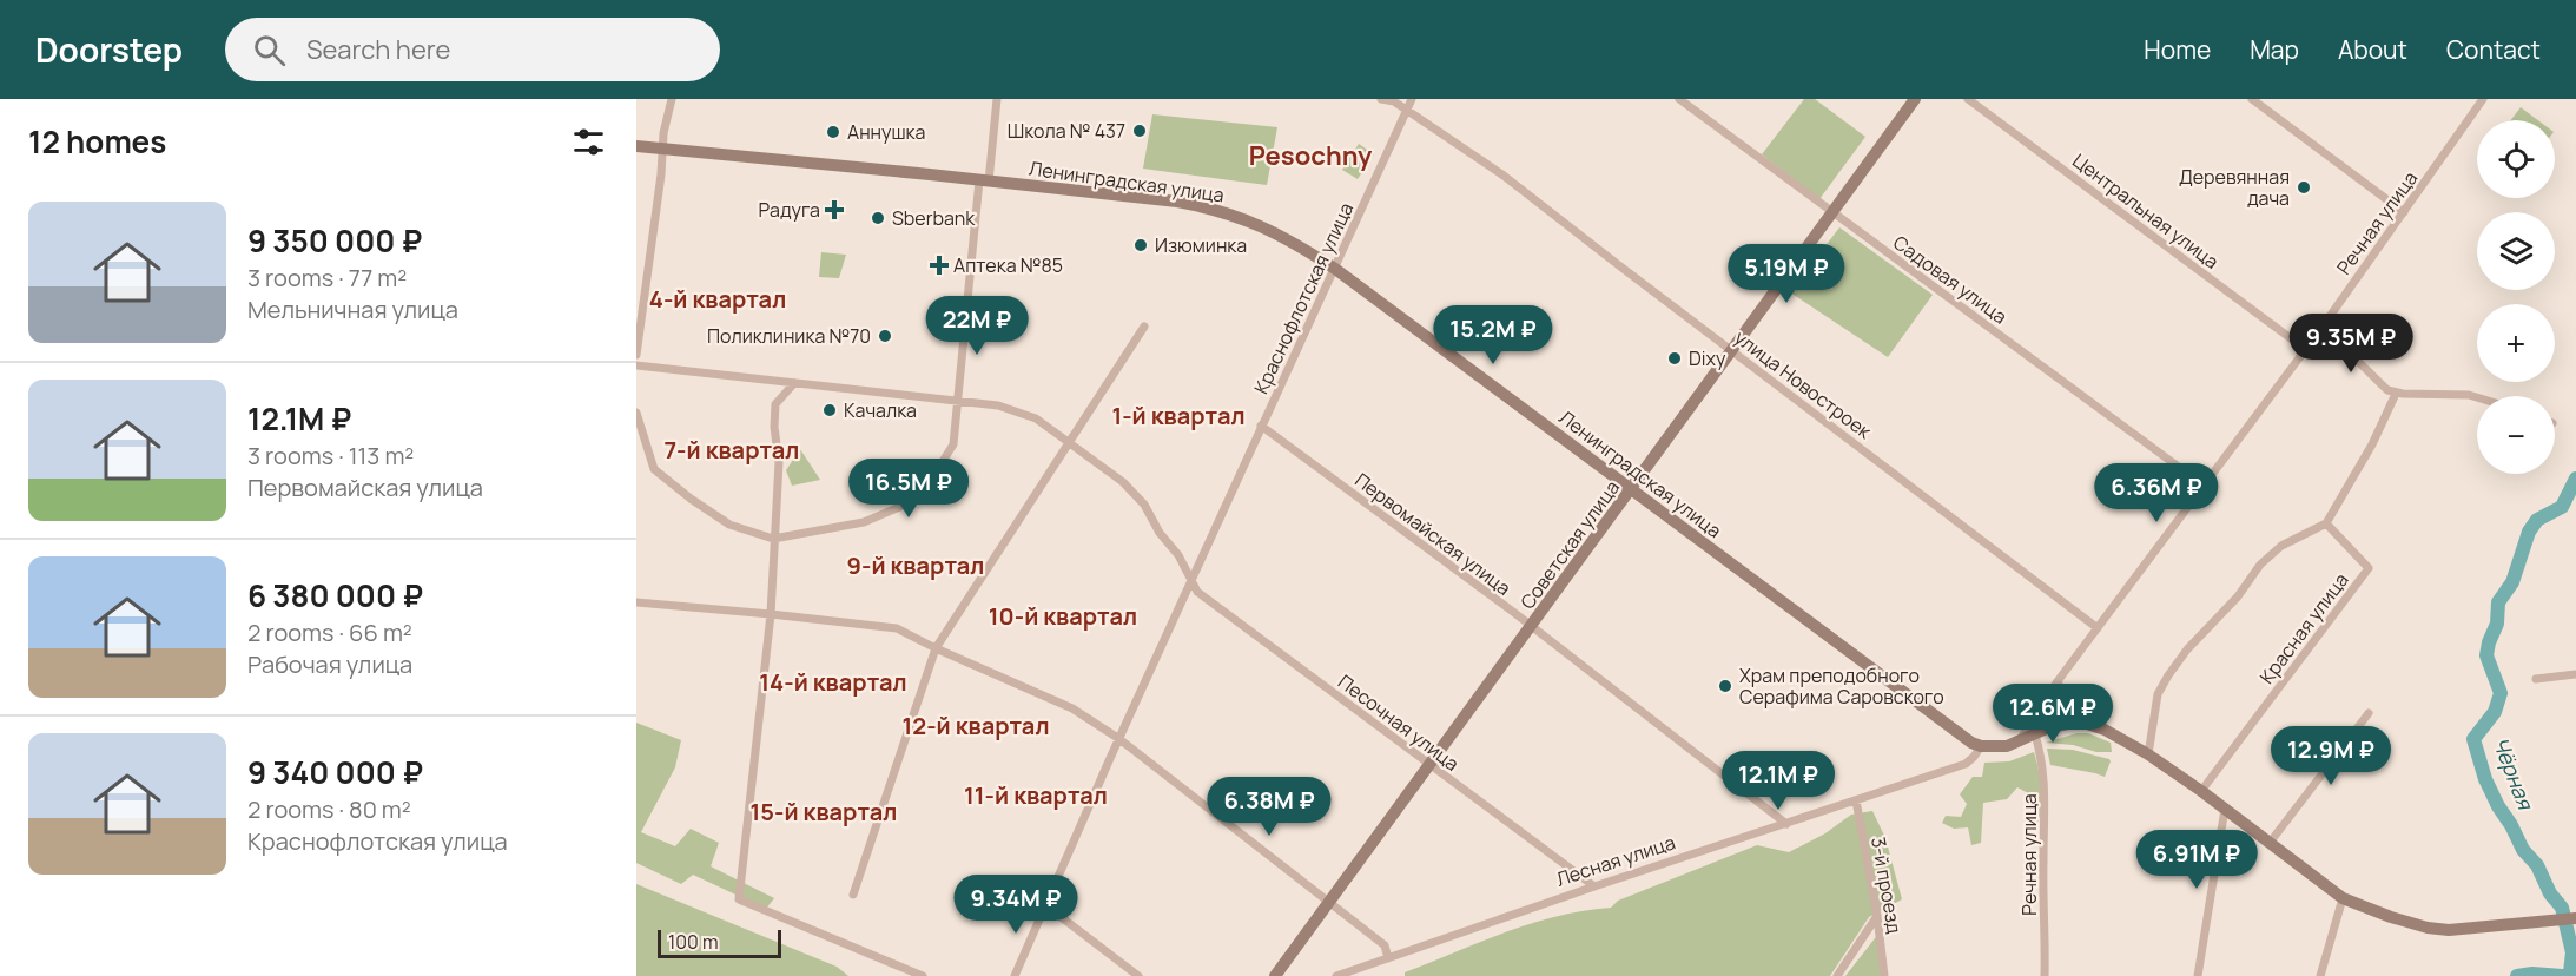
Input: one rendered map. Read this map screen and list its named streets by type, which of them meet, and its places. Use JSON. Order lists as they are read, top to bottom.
{
  "streets": {
    "main road": ["Ленинградская улица", "Советская улица", "Лесная улица"],
    "street": [
      "Центральная улица",
      "Речная улица",
      "Садовая улица",
      "Краснофлотская улица",
      "улица Новостроек",
      "Первомайская улица",
      "Красная улица",
      "Песочная улица",
      "3-й проезд"
    ]
  },
  "crossings": [
    ["Ленинградская улица", "Краснофлотская улица"],
    ["Ленинградская улица", "Советская улица"],
    ["Ленинградская улица", "Лесная улица"],
    ["Центральная улица", "Речная улица"],
    ["Речная улица", "Садовая улица"],
    ["Речная улица", "улица Новостроек"],
    ["Речная улица", "Лесная улица"],
    ["Садовая улица", "Советская улица"],
    ["Краснофлотская улица", "улица Новостроек"],
    ["Краснофлотская улица", "Первомайская улица"],
    ["Краснофлотская улица", "Песочная улица"],
    ["улица Новостроек", "Советская улица"],
    ["Первомайская улица", "Советская улица"],
    ["Первомайская улица", "Лесная улица"],
    ["Советская улица", "Песочная улица"],
    ["Песочная улица", "Лесная улица"],
    ["Лесная улица", "3-й проезд"]
  ],
  "districts": [
    "Pesochny",
    "4-й квартал",
    "1-й квартал",
    "7-й квартал",
    "9-й квартал",
    "10-й квартал",
    "14-й квартал",
    "12-й квартал",
    "11-й квартал",
    "15-й квартал"
  ],
  "water": ["Чёрная"],
  "places": {
    "other": [
      "Школа № 437",
      "Аннушка",
      "Деревянная дача",
      "Sberbank",
      "Изюминка",
      "Поликлиника №70",
      "Dixy",
      "Качалка",
      "Храм преподобного Серафима Саровского"
    ],
    "health": ["Радуга", "Аптека №85"]
  },
  "scale_bar": "100 m",
  "page": {
    "header": "Doorstep",
    "search": "Search here",
    "nav": [
      "Home",
      "Map",
      "About",
      "Contact"
    ],
    "heading": "12 homes",
    "map_buttons": ["+", "−"],
    "list": [
      {
        "name": "9 350 000 ₽",
        "note": "3 rooms · 77 m² · Мельничная улица"
      },
      {
        "name": "12.1M ₽",
        "note": "3 rooms · 113 m² · Первомайская улица"
      },
      {
        "name": "6 380 000 ₽",
        "note": "2 rooms · 66 m² · Рабочая улица"
      },
      {
        "name": "9 340 000 ₽",
        "note": "2 rooms · 80 m² · Краснофлотская улица"
      }
    ],
    "price": [
      "5.19M ₽",
      "22M ₽",
      "15.2M ₽",
      "9.35M ₽",
      "16.5M ₽",
      "6.36M ₽",
      "12.6M ₽",
      "12.9M ₽",
      "12.1M ₽",
      "6.38M ₽",
      "6.91M ₽",
      "9.34M ₽"
    ],
    "scale": "100 m"
  }
}
